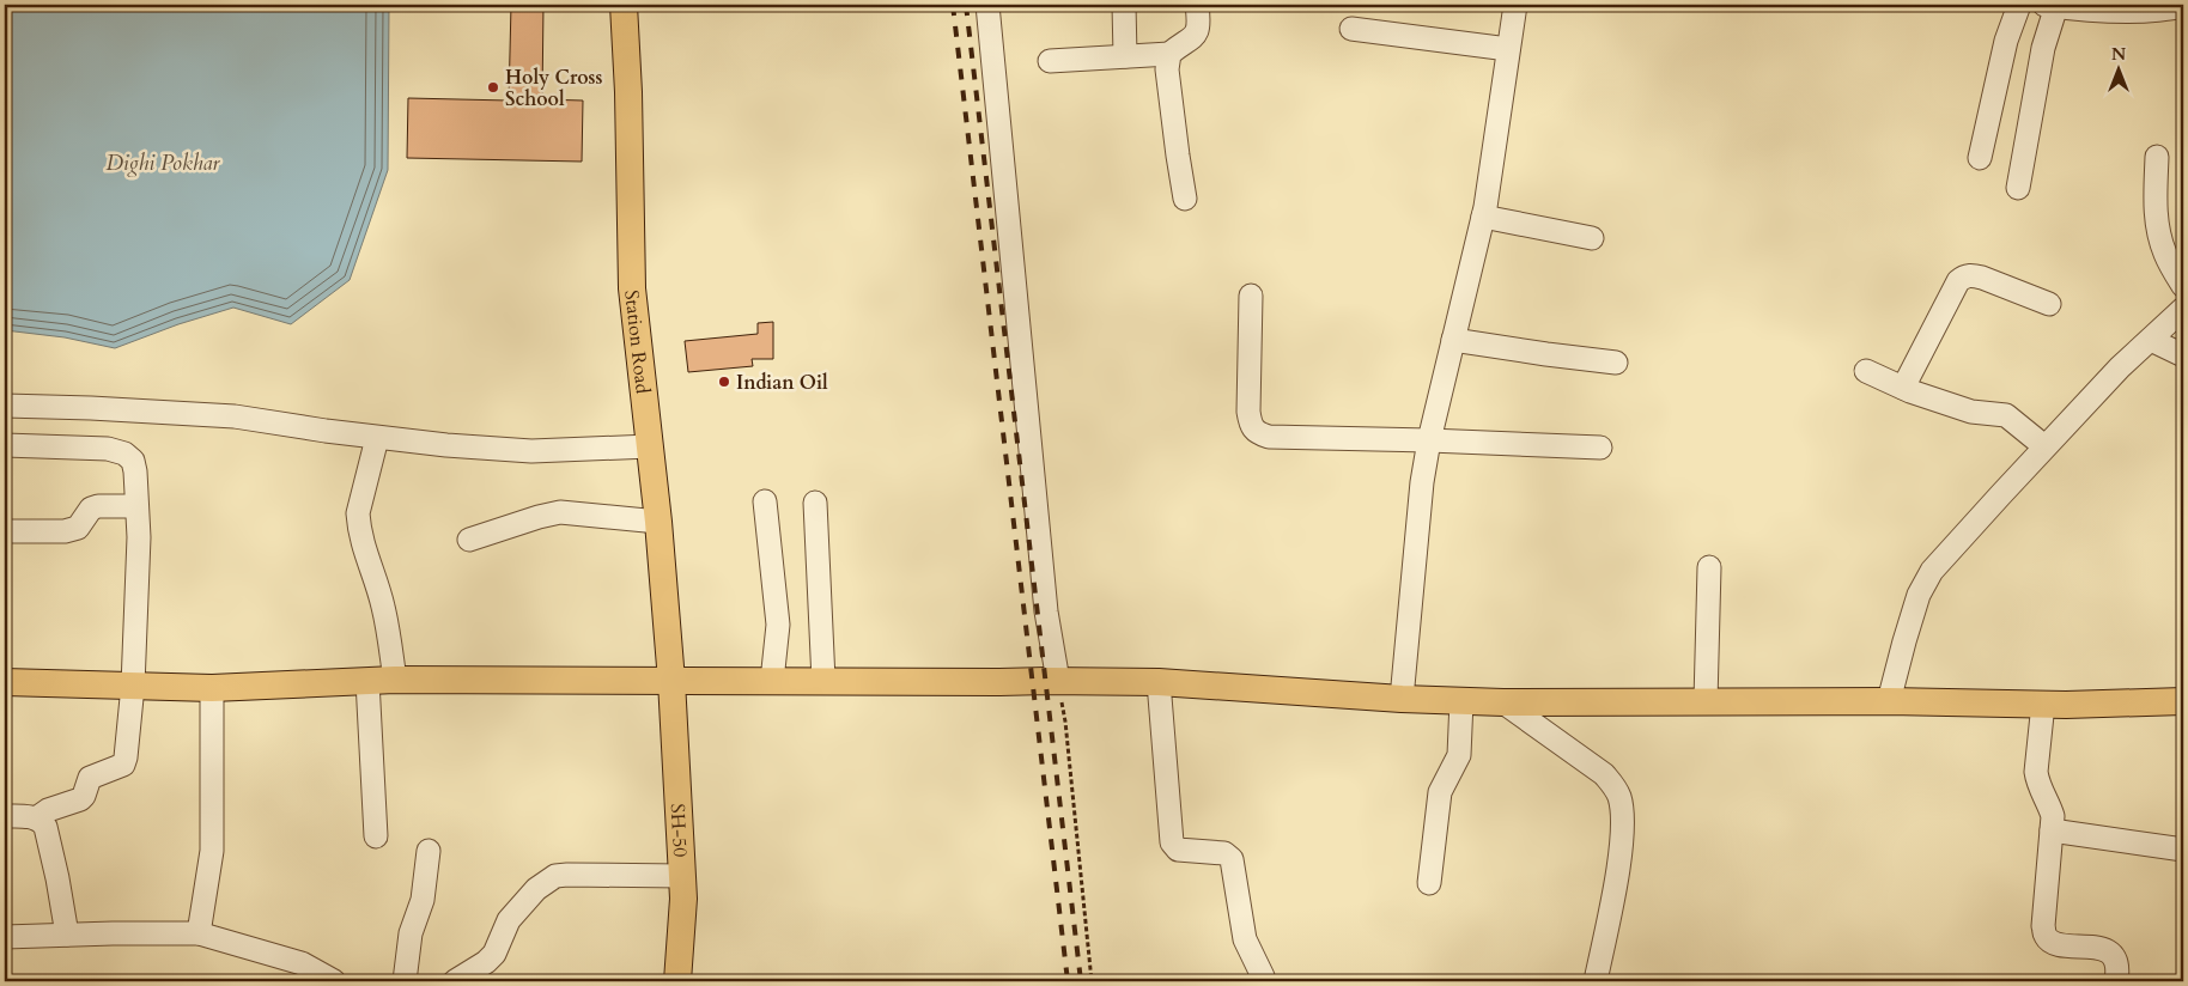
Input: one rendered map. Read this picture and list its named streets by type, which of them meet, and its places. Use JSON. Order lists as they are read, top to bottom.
{
  "streets": {
    "main road": ["Station Road", "SH-50"]
  },
  "crossings": [
    ["Station Road", "SH-50"]
  ],
  "water": ["Dighi Pokhar"],
  "places": ["Holy Cross School", "Indian Oil"],
  "north": "top"
}
